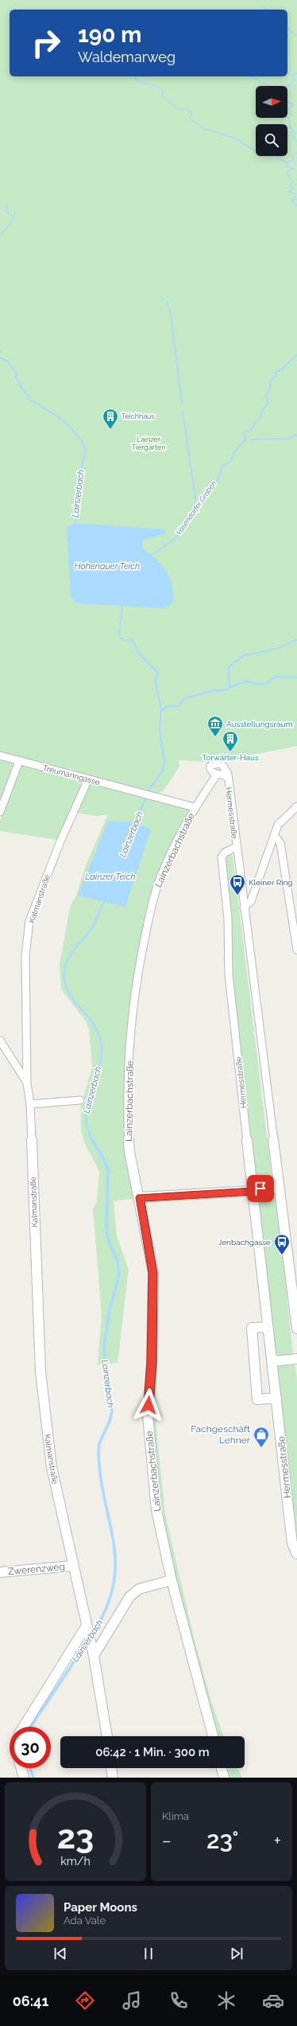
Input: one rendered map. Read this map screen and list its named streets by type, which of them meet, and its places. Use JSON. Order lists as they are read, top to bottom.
{
  "streets": {
    "street": [
      "Treumanngasse",
      "Hermesstraße",
      "Lainzerbachstraße",
      "Kalmanstraße",
      "Zwerenzweg"
    ]
  },
  "crossings": [
    ["Treumanngasse", "Lainzerbachstraße"],
    ["Treumanngasse", "Kalmanstraße"],
    ["Hermesstraße", "Lainzerbachstraße"],
    ["Kalmanstraße", "Zwerenzweg"]
  ],
  "water": [
    "Lainzerbach",
    "Vösendorfer Graben",
    "Hohenauer Teich",
    "Lainzer Teich"
  ],
  "parks": ["Lainzer Tiergarten"],
  "places": {
    "building": ["Teichhaus", "Torwärter-Haus"],
    "museum": ["Ausstellungsraum"],
    "bus stop": ["Kleiner Ring", "Jenbachgasse"],
    "shop": ["Fachgeschäft Lehner"]
  },
  "north": "right",
  "page": {
    "turn": ["190 m", "Waldemarweg"],
    "limit": "30",
    "trip": "06:42 · 1 Min. · 300 m",
    "tile": "Klima",
    "heat": ["−", "23°", "+"],
    "song": ["Paper Moons", "Ada Vale"],
    "tabs": "06:41",
    "gauge": ["23", "km/h"]
  }
}
